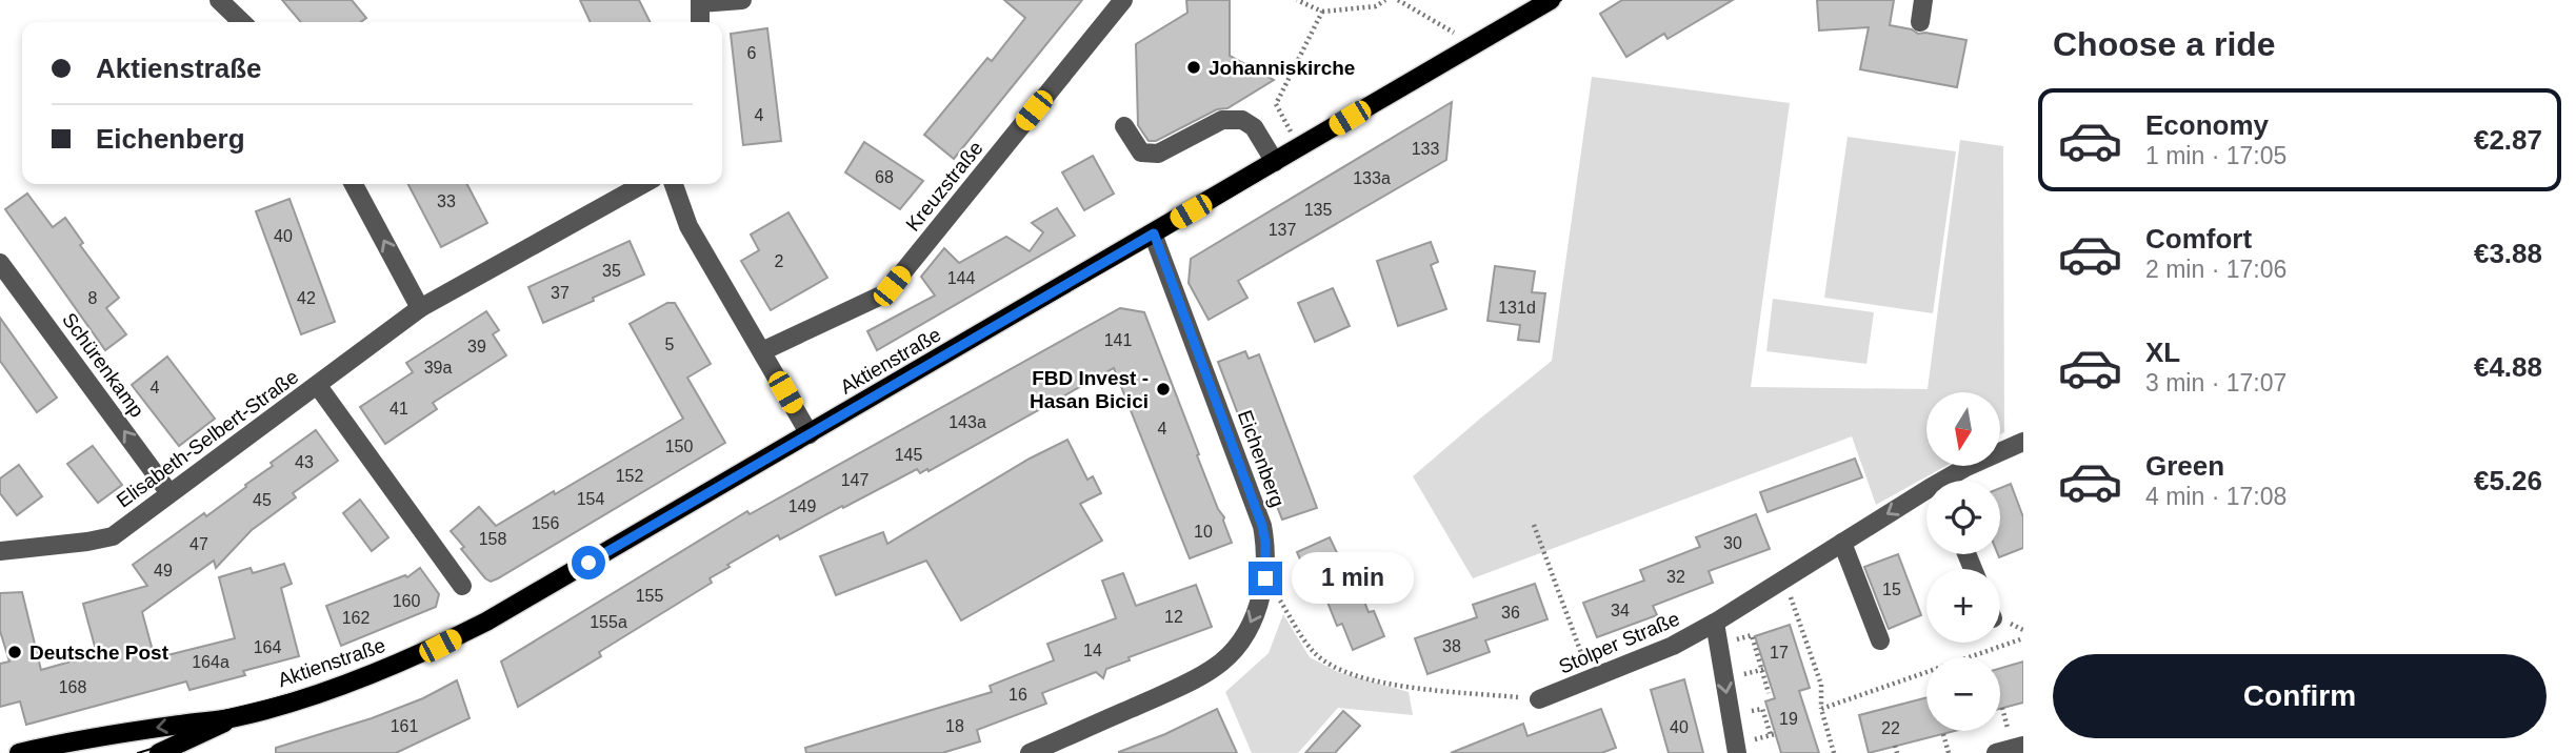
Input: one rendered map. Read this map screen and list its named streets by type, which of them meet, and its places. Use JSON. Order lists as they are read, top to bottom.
{
  "streets": {
    "main road": ["Aktienstraße"],
    "street": [
      "Kreuzstraße",
      "Schürenkamp",
      "Elisabeth-Selbert-Straße",
      "Eichenberg",
      "Stolper Straße"
    ]
  },
  "crossings": [
    ["Aktienstraße", "Eichenberg"],
    ["Schürenkamp", "Elisabeth-Selbert-Straße"]
  ],
  "one_way": ["Schürenkamp", "Eichenberg"],
  "places": ["Johanniskirche", "FBD Invest - Hasan Bicici", "Deutsche Post"],
  "house_numbers": [
    "6",
    "4",
    "133",
    "68",
    "133a",
    "33",
    "135",
    "137",
    "40",
    "2",
    "35",
    "144",
    "37",
    "8",
    "42",
    "131d",
    "141",
    "5",
    "39",
    "39a",
    "4",
    "41",
    "143a",
    "4",
    "150",
    "145",
    "43",
    "152",
    "147",
    "154",
    "45",
    "149",
    "156",
    "10",
    "158",
    "30",
    "47",
    "49",
    "32",
    "15",
    "155",
    "160",
    "34",
    "36",
    "12",
    "162",
    "155a",
    "38",
    "164",
    "14",
    "17",
    "164a",
    "168",
    "16",
    "19",
    "161",
    "18",
    "40",
    "22"
  ],
  "north": "bottom",
  "page": {
    "heading": "Choose a ride",
    "banner": ["Aktienstraße", "Eichenberg"],
    "list": [
      {
        "name": "Economy",
        "note": "1 min · 17:05",
        "value": "€2.87"
      },
      {
        "name": "Comfort",
        "note": "2 min · 17:06",
        "value": "€3.88"
      },
      {
        "name": "XL",
        "note": "3 min · 17:07",
        "value": "€4.88"
      },
      {
        "name": "Green",
        "note": "4 min · 17:08",
        "value": "€5.26"
      }
    ],
    "map_buttons": ["+", "−"],
    "bubble": "1 min",
    "buttons": "Confirm"
  }
}
